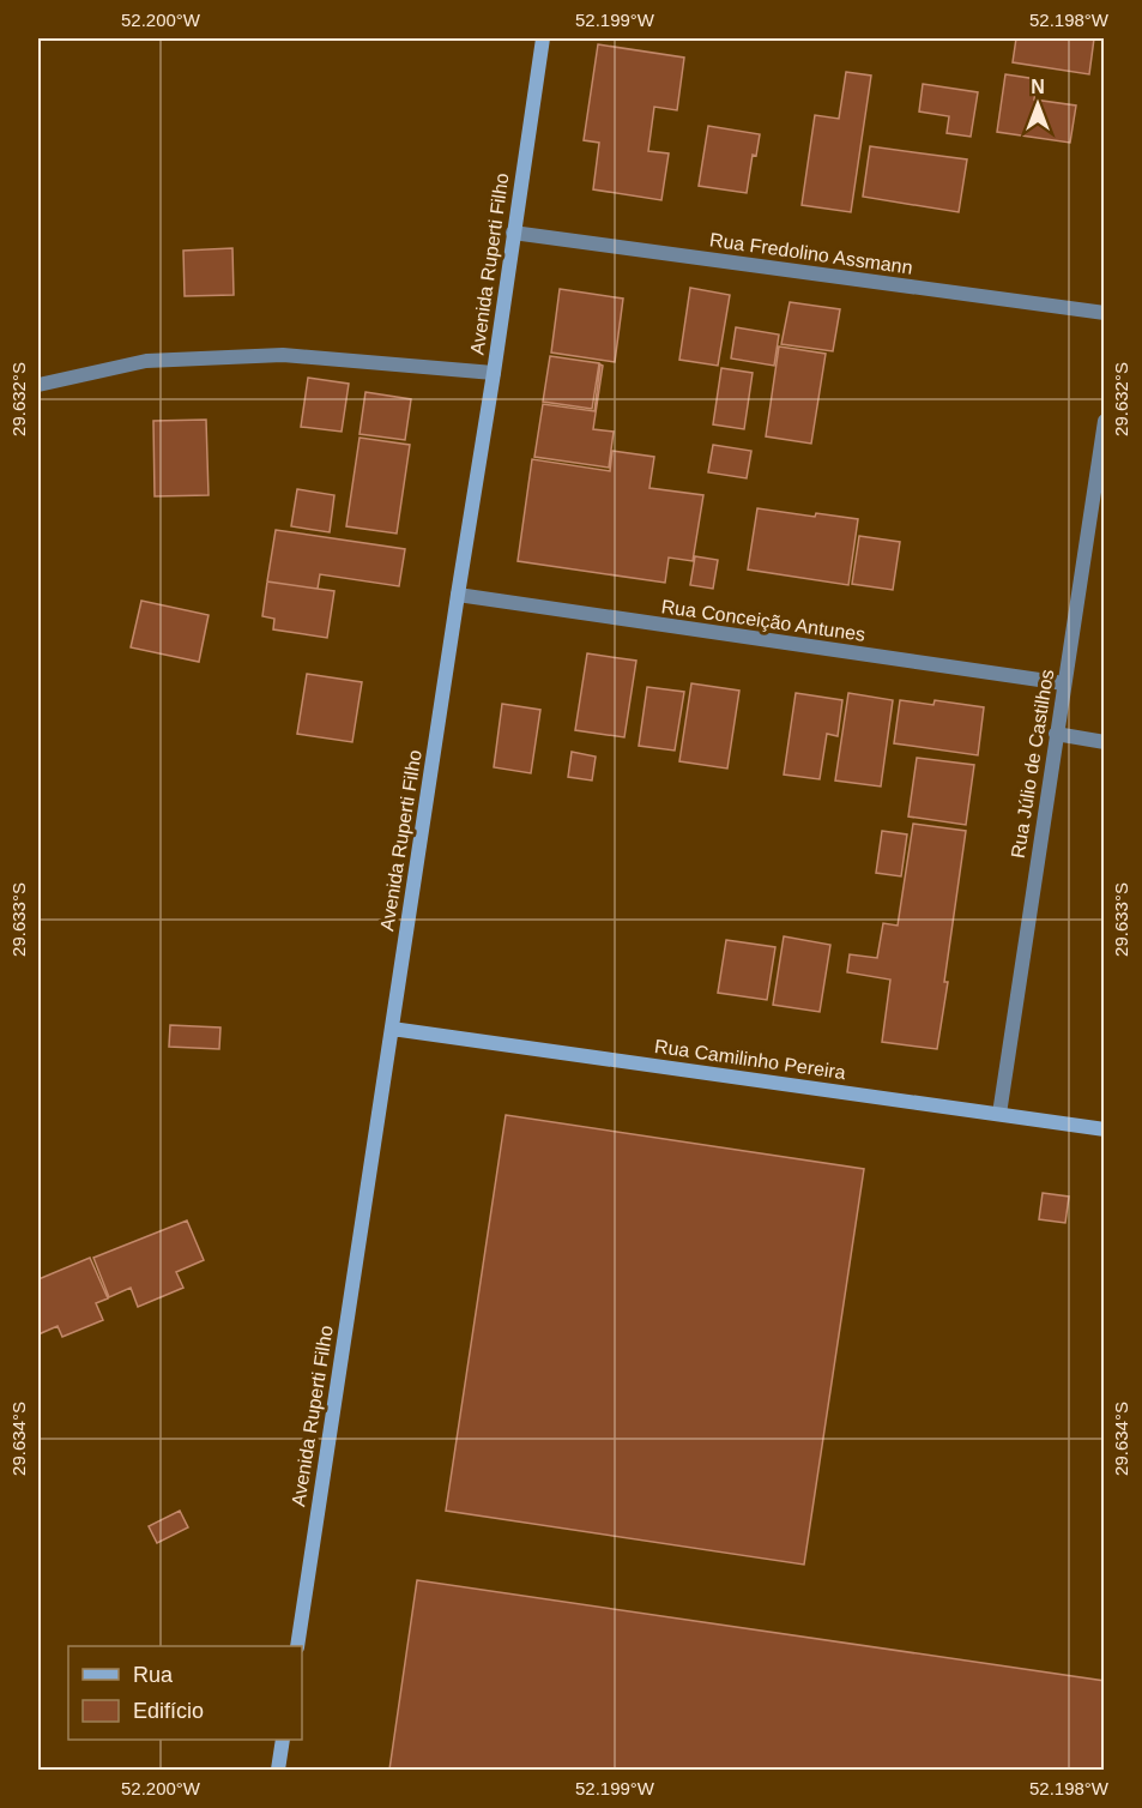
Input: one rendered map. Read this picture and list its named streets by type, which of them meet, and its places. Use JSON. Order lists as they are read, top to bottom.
{
  "streets": {
    "main road": ["Avenida Ruperti Filho", "Rua Camilinho Pereira"],
    "street": ["Rua Fredolino Assmann", "Rua Conceição Antunes", "Rua Júlio de Castilhos"]
  },
  "crossings": [
    ["Rua Fredolino Assmann", "Avenida Ruperti Filho"],
    ["Avenida Ruperti Filho", "Rua Conceição Antunes"],
    ["Avenida Ruperti Filho", "Rua Camilinho Pereira"],
    ["Rua Conceição Antunes", "Rua Júlio de Castilhos"],
    ["Rua Júlio de Castilhos", "Rua Camilinho Pereira"]
  ],
  "legend": ["Rua", "Edifício"],
  "north": "top",
  "coordinates": [
    "52.200°W",
    "52.199°W",
    "52.198°W",
    "29.632°S",
    "29.633°S",
    "29.634°S"
  ]
}
